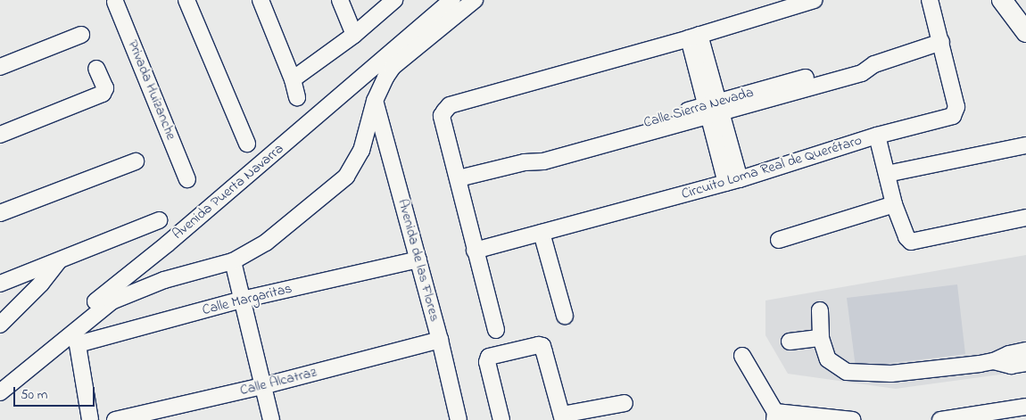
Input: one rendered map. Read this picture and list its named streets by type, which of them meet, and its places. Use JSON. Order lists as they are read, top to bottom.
{
  "streets": {
    "street": [
      "Privada Huizanche",
      "Calle Sierra Nevada",
      "Circuito Loma Real de Querétaro",
      "Avenida Puerta Navarra",
      "Avenida de las Flores",
      "Calle Margaritas",
      "Calle Alcatraz"
    ]
  },
  "crossings": [
    ["Calle Sierra Nevada", "Circuito Loma Real de Querétaro"],
    ["Avenida Puerta Navarra", "Avenida de las Flores"],
    ["Avenida de las Flores", "Calle Margaritas"],
    ["Avenida de las Flores", "Calle Alcatraz"]
  ],
  "scale_bar": "50 m"
}
